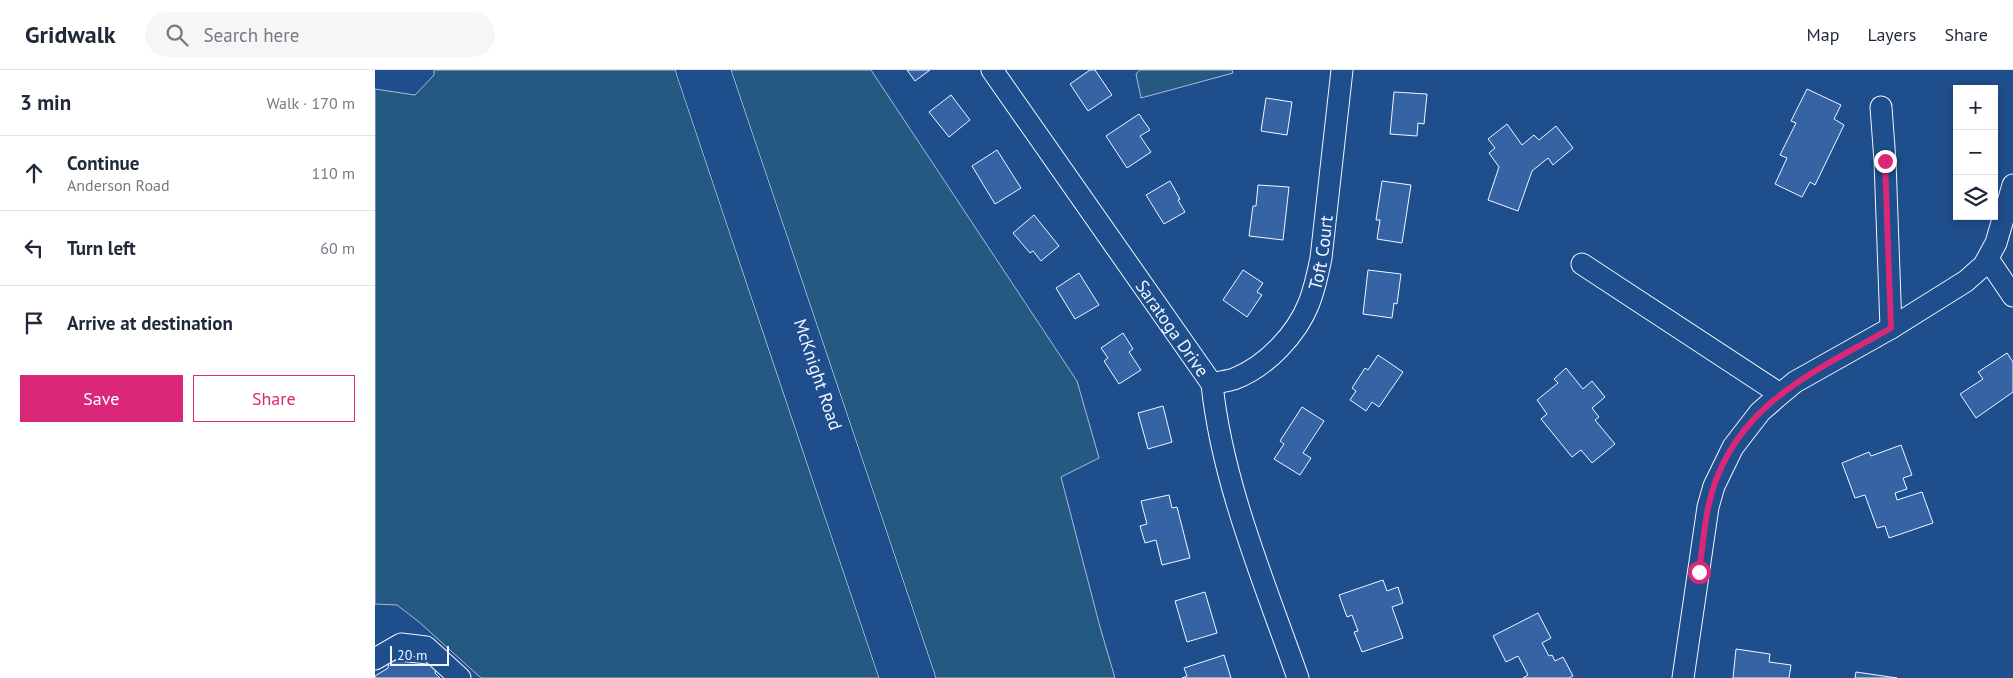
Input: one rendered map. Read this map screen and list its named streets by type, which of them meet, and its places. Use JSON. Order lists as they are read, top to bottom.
{
  "streets": {
    "highway": ["McKnight Road"],
    "street": ["Toft Court", "Saratoga Drive"]
  },
  "crossings": [
    ["Toft Court", "Saratoga Drive"]
  ],
  "scale_bar": "20 m",
  "page": {
    "header": "Gridwalk",
    "search": "Search here",
    "nav": ["Map", "Layers", "Share"],
    "heading": ["3 min", "Walk · 170 m"],
    "map_buttons": ["+", "−"],
    "list": [
      ["Continue", "Anderson Road", "110 m"],
      ["Turn left", "60 m"],
      "Arrive at destination"
    ],
    "buttons": ["Save", "Share"],
    "scale": "20 m"
  }
}
